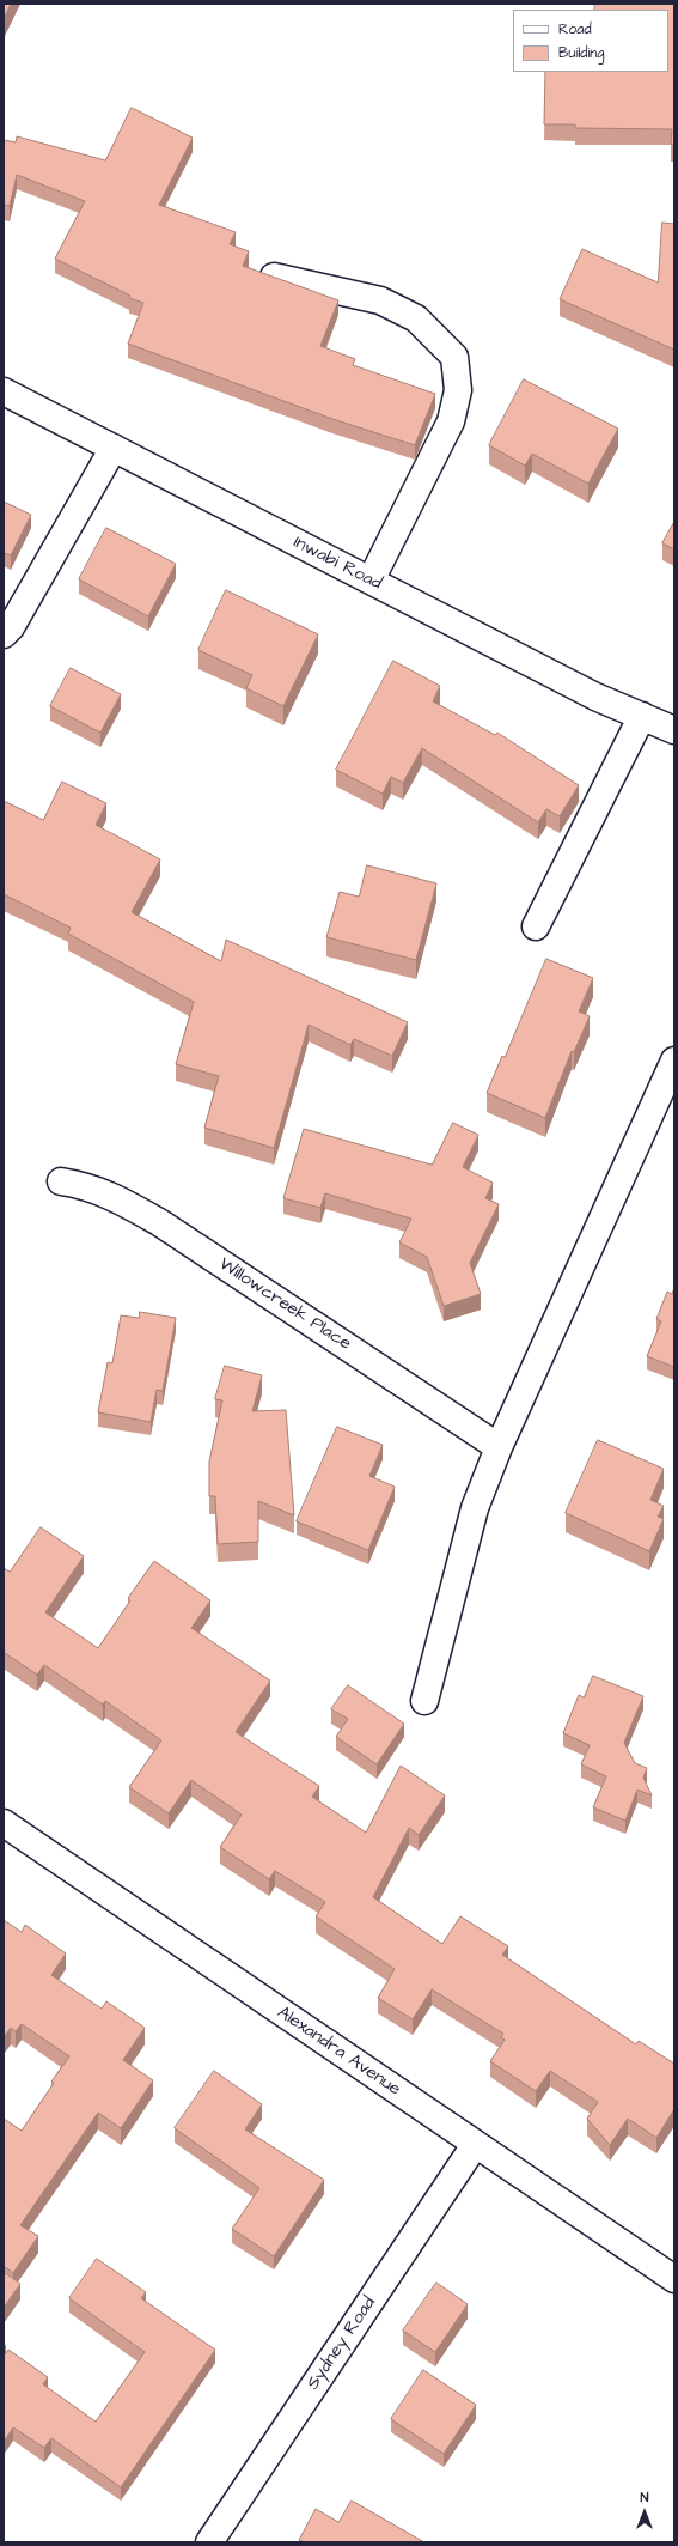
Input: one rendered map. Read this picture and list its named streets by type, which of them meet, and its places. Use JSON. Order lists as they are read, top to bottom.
{
  "streets": {
    "street": [
      "Inwabi Road",
      "Willowcreek Place",
      "Alexandra Avenue",
      "Sydney Road"
    ]
  },
  "crossings": [
    ["Alexandra Avenue", "Sydney Road"]
  ],
  "legend": ["Road", "Building"],
  "north": "top"
}
